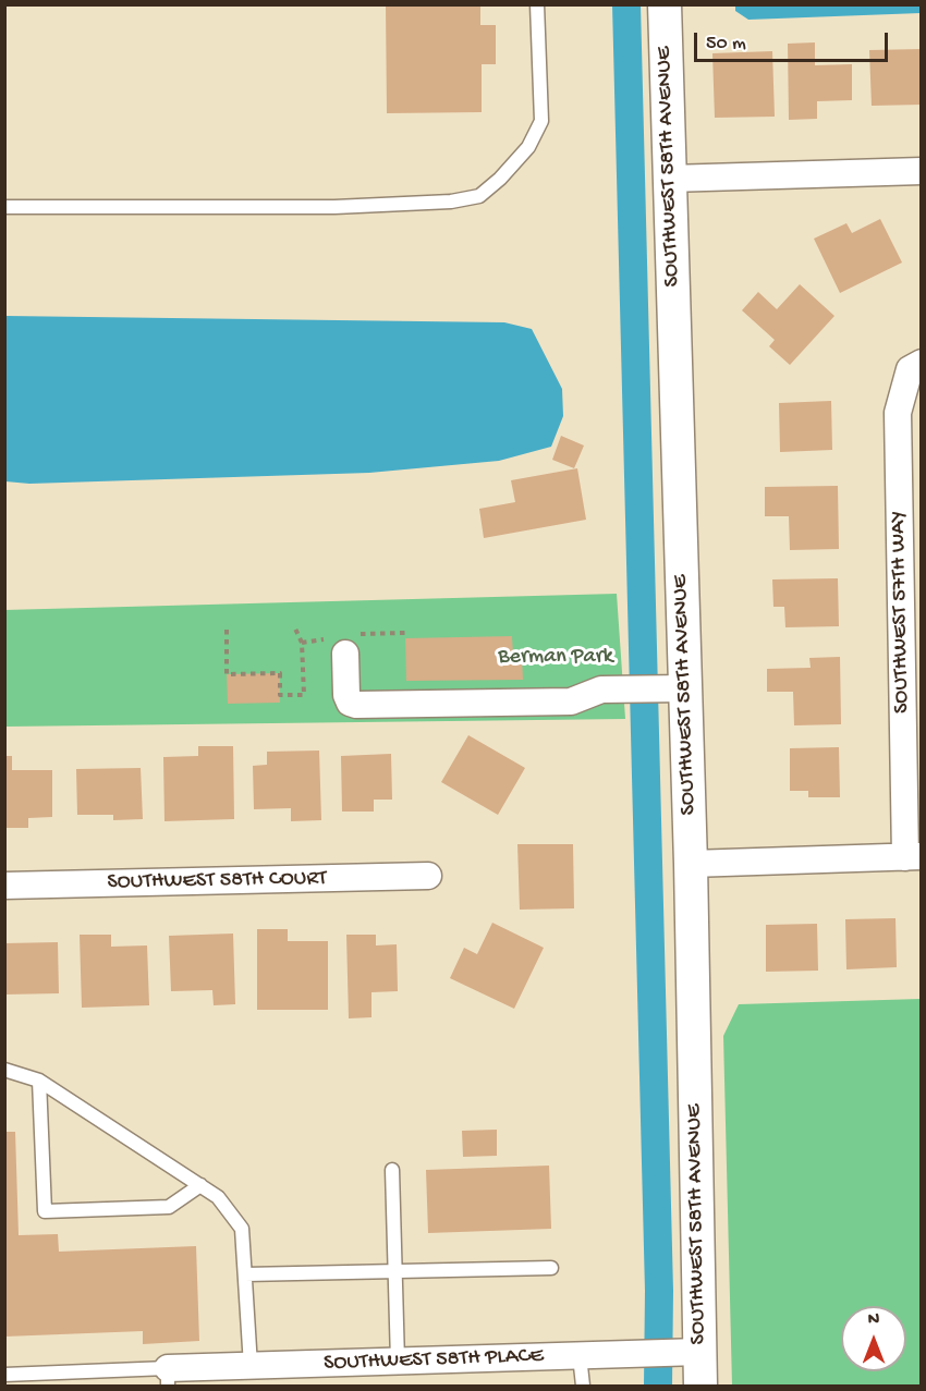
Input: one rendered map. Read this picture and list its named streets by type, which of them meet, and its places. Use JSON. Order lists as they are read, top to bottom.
{
  "streets": {
    "street": [
      "SOUTHWEST 58TH AVENUE",
      "SOUTHWEST 57TH WAY",
      "SOUTHWEST 58TH COURT",
      "SOUTHWEST 58TH PLACE"
    ]
  },
  "crossings": [
    ["SOUTHWEST 58TH AVENUE", "SOUTHWEST 58TH PLACE"]
  ],
  "parks": ["Berman Park"],
  "scale_bar": "50 m",
  "north": "top"
}
